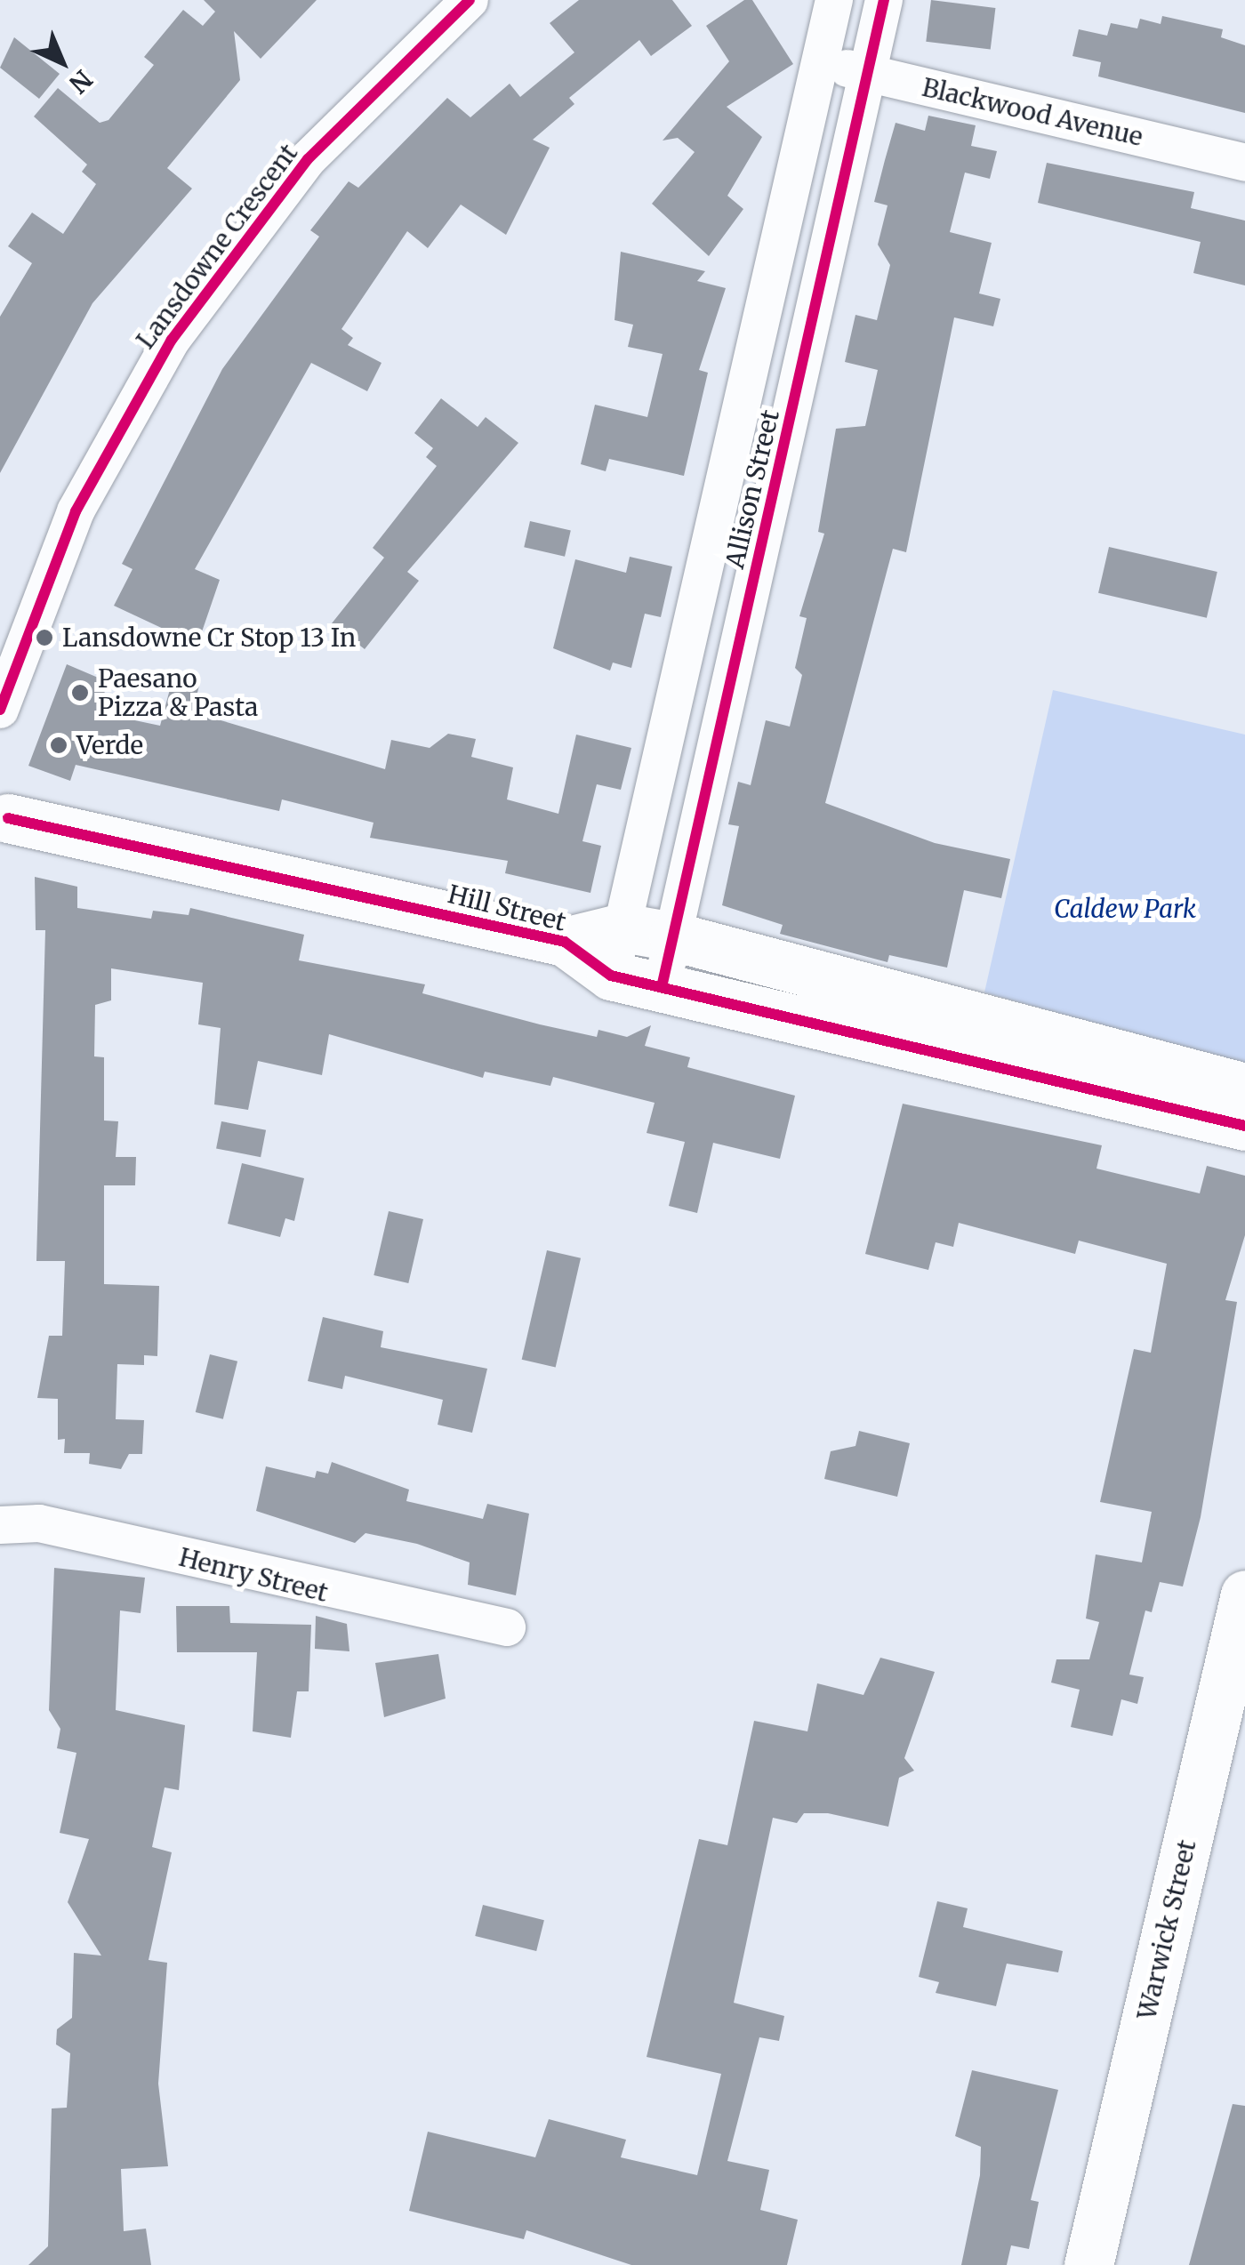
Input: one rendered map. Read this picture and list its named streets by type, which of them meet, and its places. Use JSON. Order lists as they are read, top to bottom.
{
  "streets": {
    "street": [
      "Blackwood Avenue",
      "Lansdowne Crescent",
      "Allison Street",
      "Hill Street",
      "Henry Street",
      "Warwick Street"
    ]
  },
  "crossings": [
    ["Blackwood Avenue", "Allison Street"],
    ["Allison Street", "Hill Street"]
  ],
  "parks": ["Caldew Park"],
  "places": ["Lansdowne Cr Stop 13 In", "Paesano Pizza & Pasta", "Verde"],
  "north": "bottom right"
}
